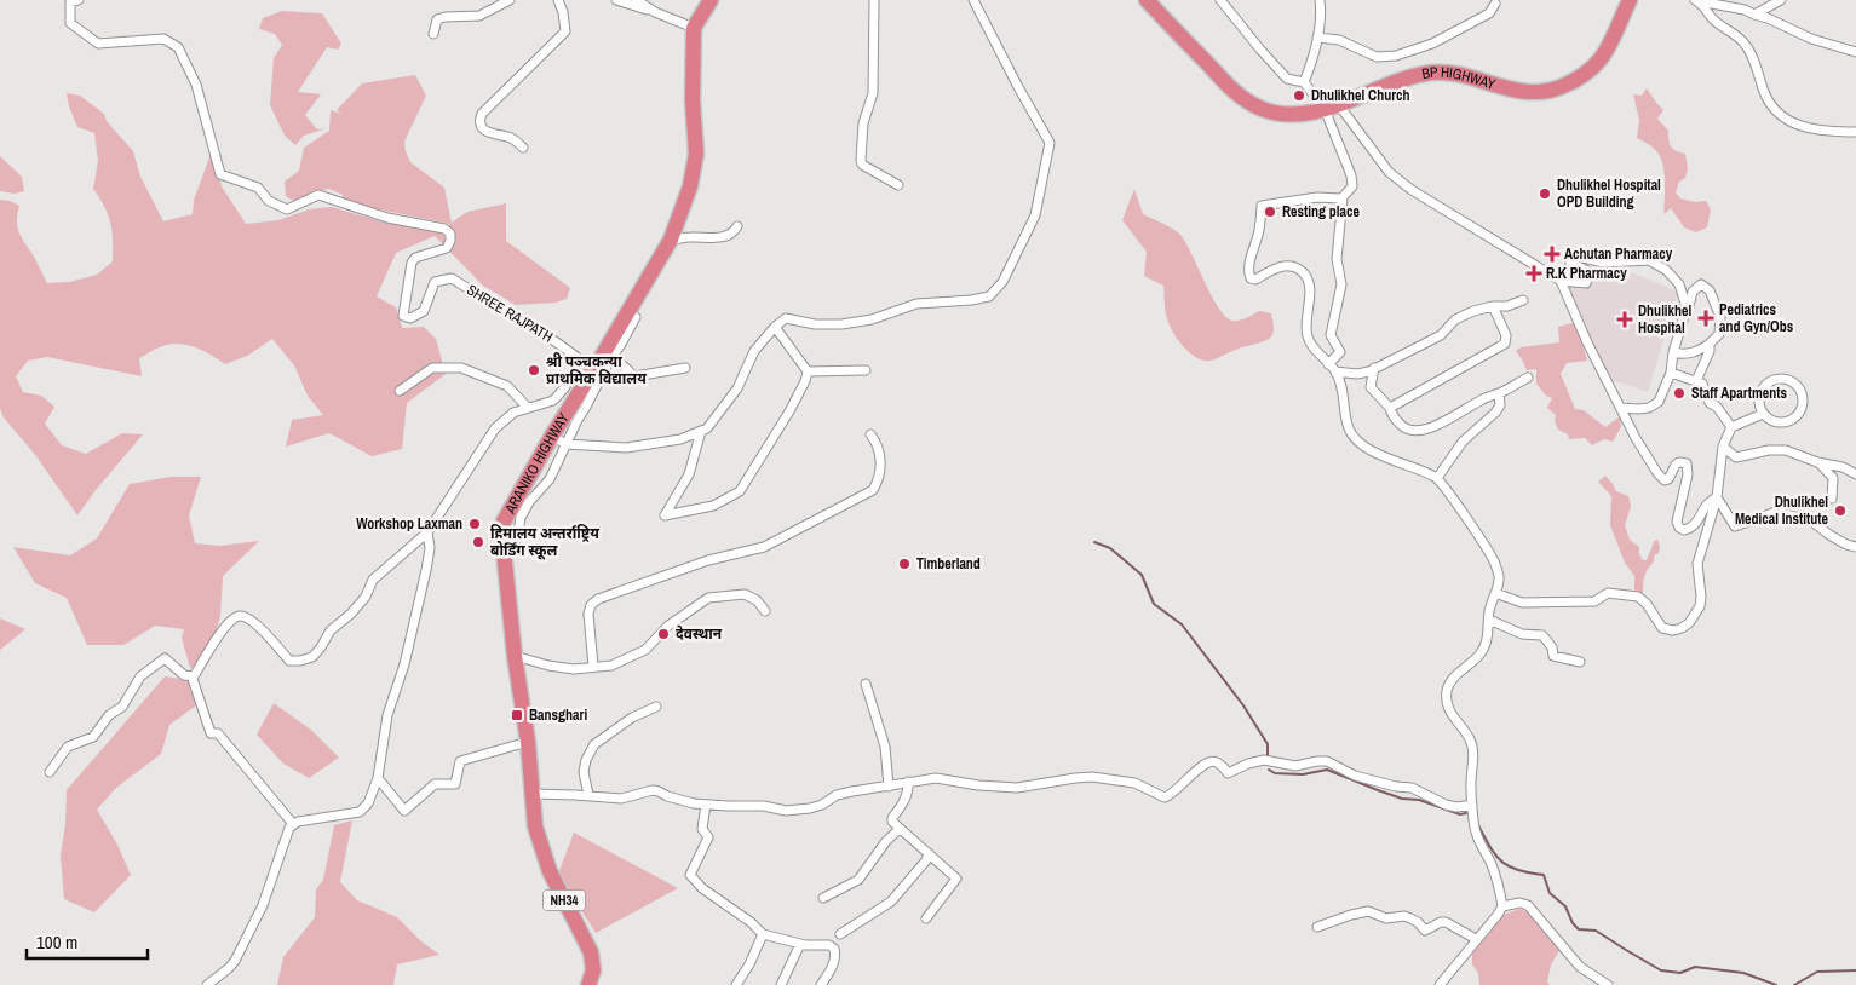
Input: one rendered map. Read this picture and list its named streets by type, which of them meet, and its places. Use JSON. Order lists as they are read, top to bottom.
{
  "streets": {
    "highway": ["BP HIGHWAY", "ARANIKO HIGHWAY", "NH34"],
    "street": ["SHREE RAJPATH"]
  },
  "places": {
    "other": [
      "Dhulikhel Church",
      "Dhulikhel Hospital OPD Building",
      "Resting place",
      "श्री पञ्चकन्या प्राथमिक विद्यालय",
      "Staff Apartments",
      "Dhulikhel Medical Institute",
      "Workshop Laxman",
      "हिमालय अन्तर्राष्ट्रिय बोर्डिंग स्कूल",
      "Timberland",
      "देवस्थान"
    ],
    "health": [
      "Achutan Pharmacy",
      "R.K Pharmacy",
      "Pediatrics and Gyn/Obs",
      "Dhulikhel Hospital"
    ],
    "transit": ["Bansghari"]
  },
  "scale_bar": "100 m"
}
